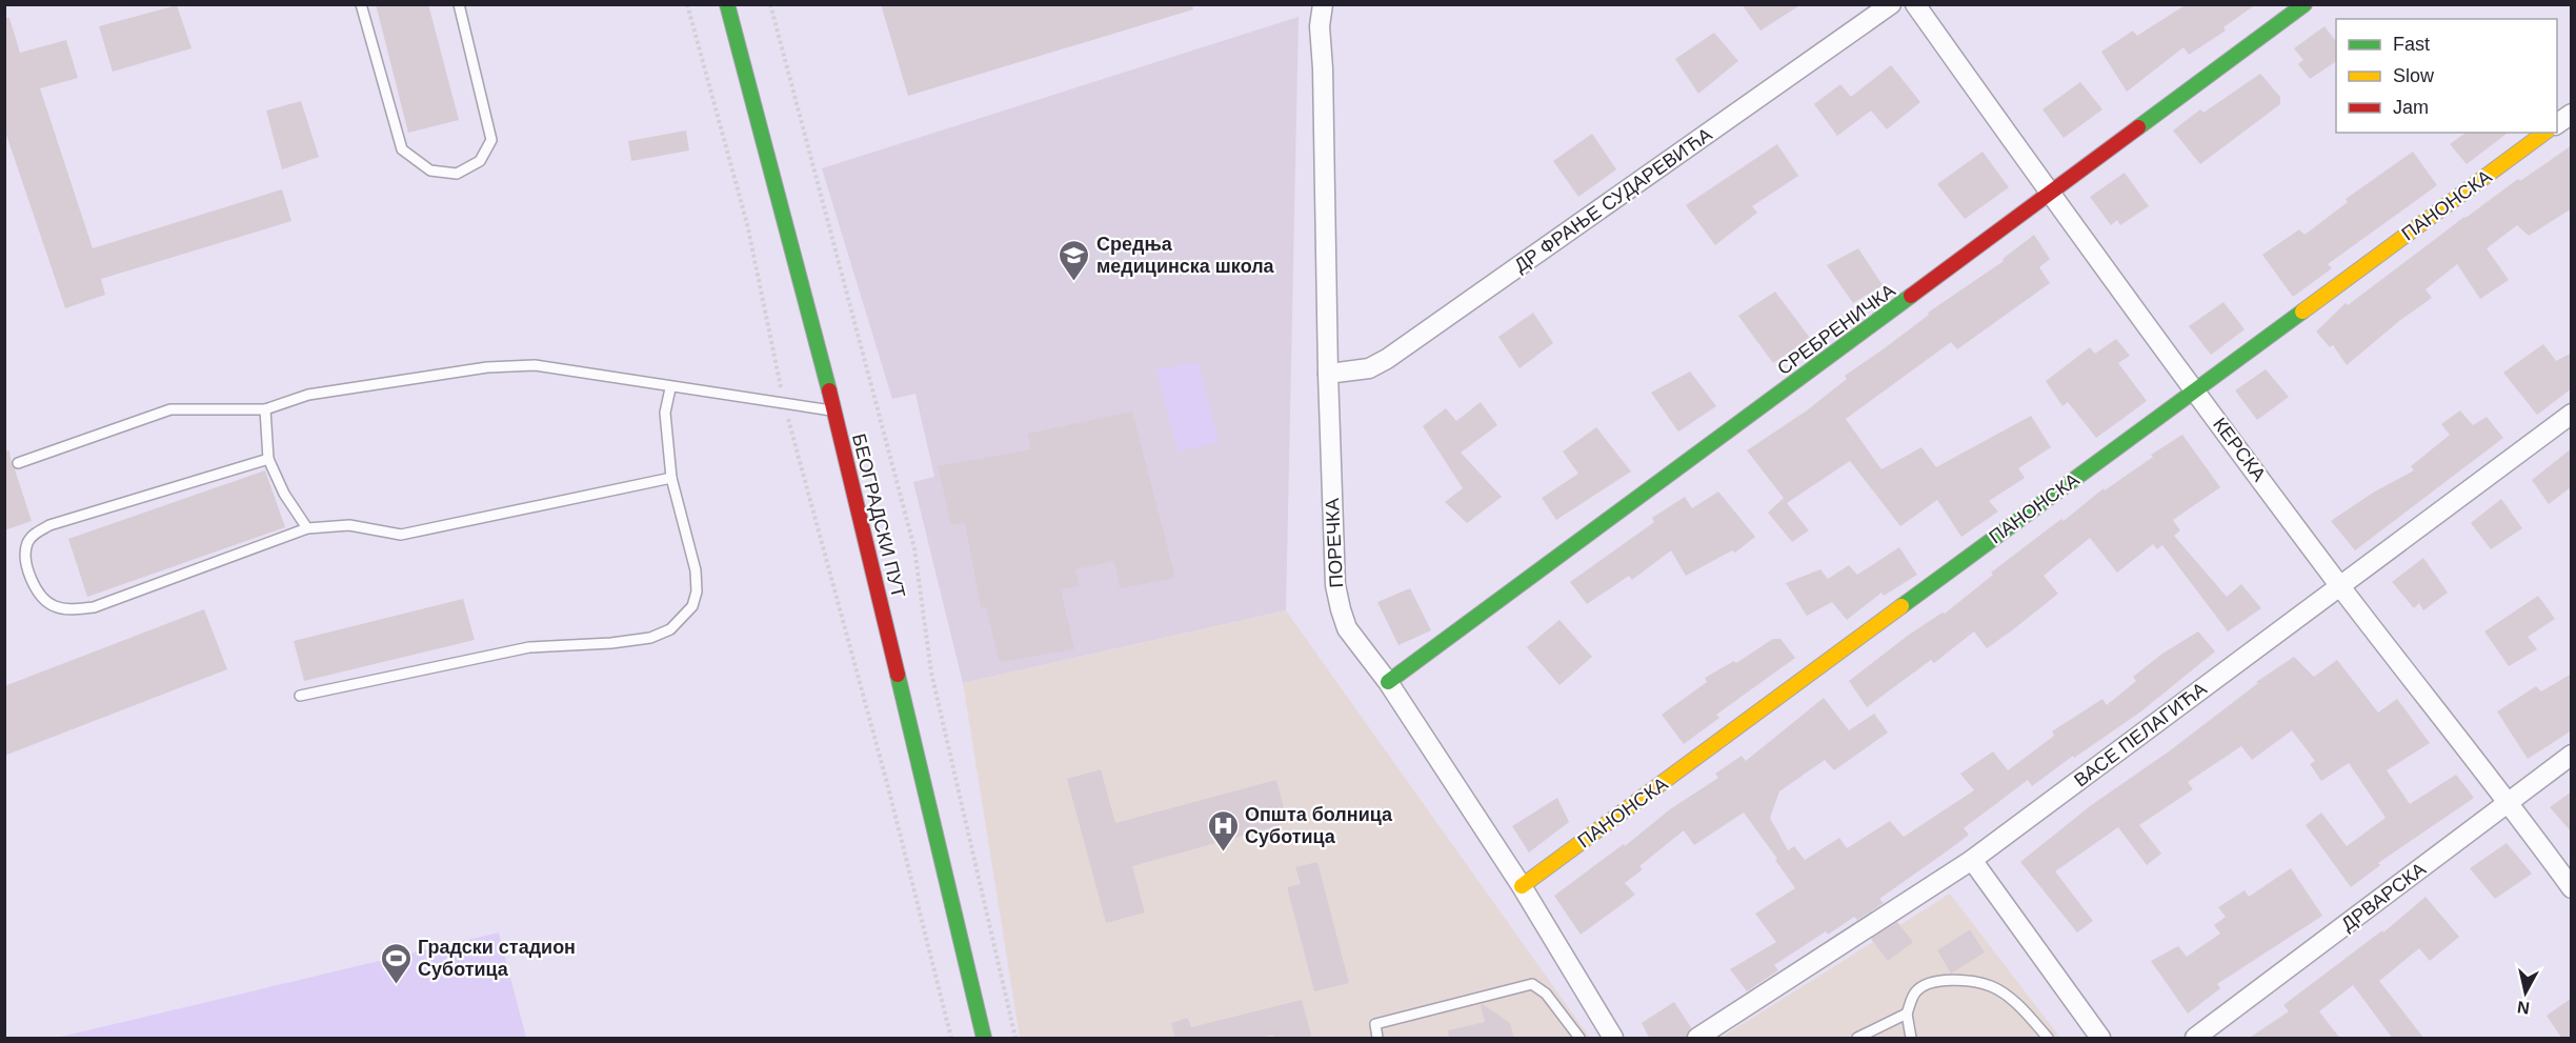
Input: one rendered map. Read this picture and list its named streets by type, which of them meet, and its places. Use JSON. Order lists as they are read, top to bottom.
{
  "streets": {
    "street": [
      "ДР ФРАЊЕ СУДАРЕВИЋА",
      "ПАНОНСКА",
      "СРЕБРЕНИЧКА",
      "КЕРСКА",
      "БЕОГРАДСКИ ПУТ",
      "ПОРЕЧКА",
      "ВАСЕ ПЕЛАГИЋА",
      "ДРВАРСКА"
    ]
  },
  "crossings": [
    ["ДР ФРАЊЕ СУДАРЕВИЋА", "ПОРЕЧКА"],
    ["ПАНОНСКА", "КЕРСКА"],
    ["ПАНОНСКА", "ПОРЕЧКА"],
    ["СРЕБРЕНИЧКА", "КЕРСКА"],
    ["СРЕБРЕНИЧКА", "ПОРЕЧКА"],
    ["КЕРСКА", "ВАСЕ ПЕЛАГИЋА"],
    ["КЕРСКА", "ДРВАРСКА"]
  ],
  "places": {
    "school or university": ["Средња медицинска школа"],
    "hospital": ["Општа болница Суботица"],
    "sports": ["Градски стадион Суботица"]
  },
  "legend": ["Fast", "Slow", "Jam"],
  "north": "bottom"
}
